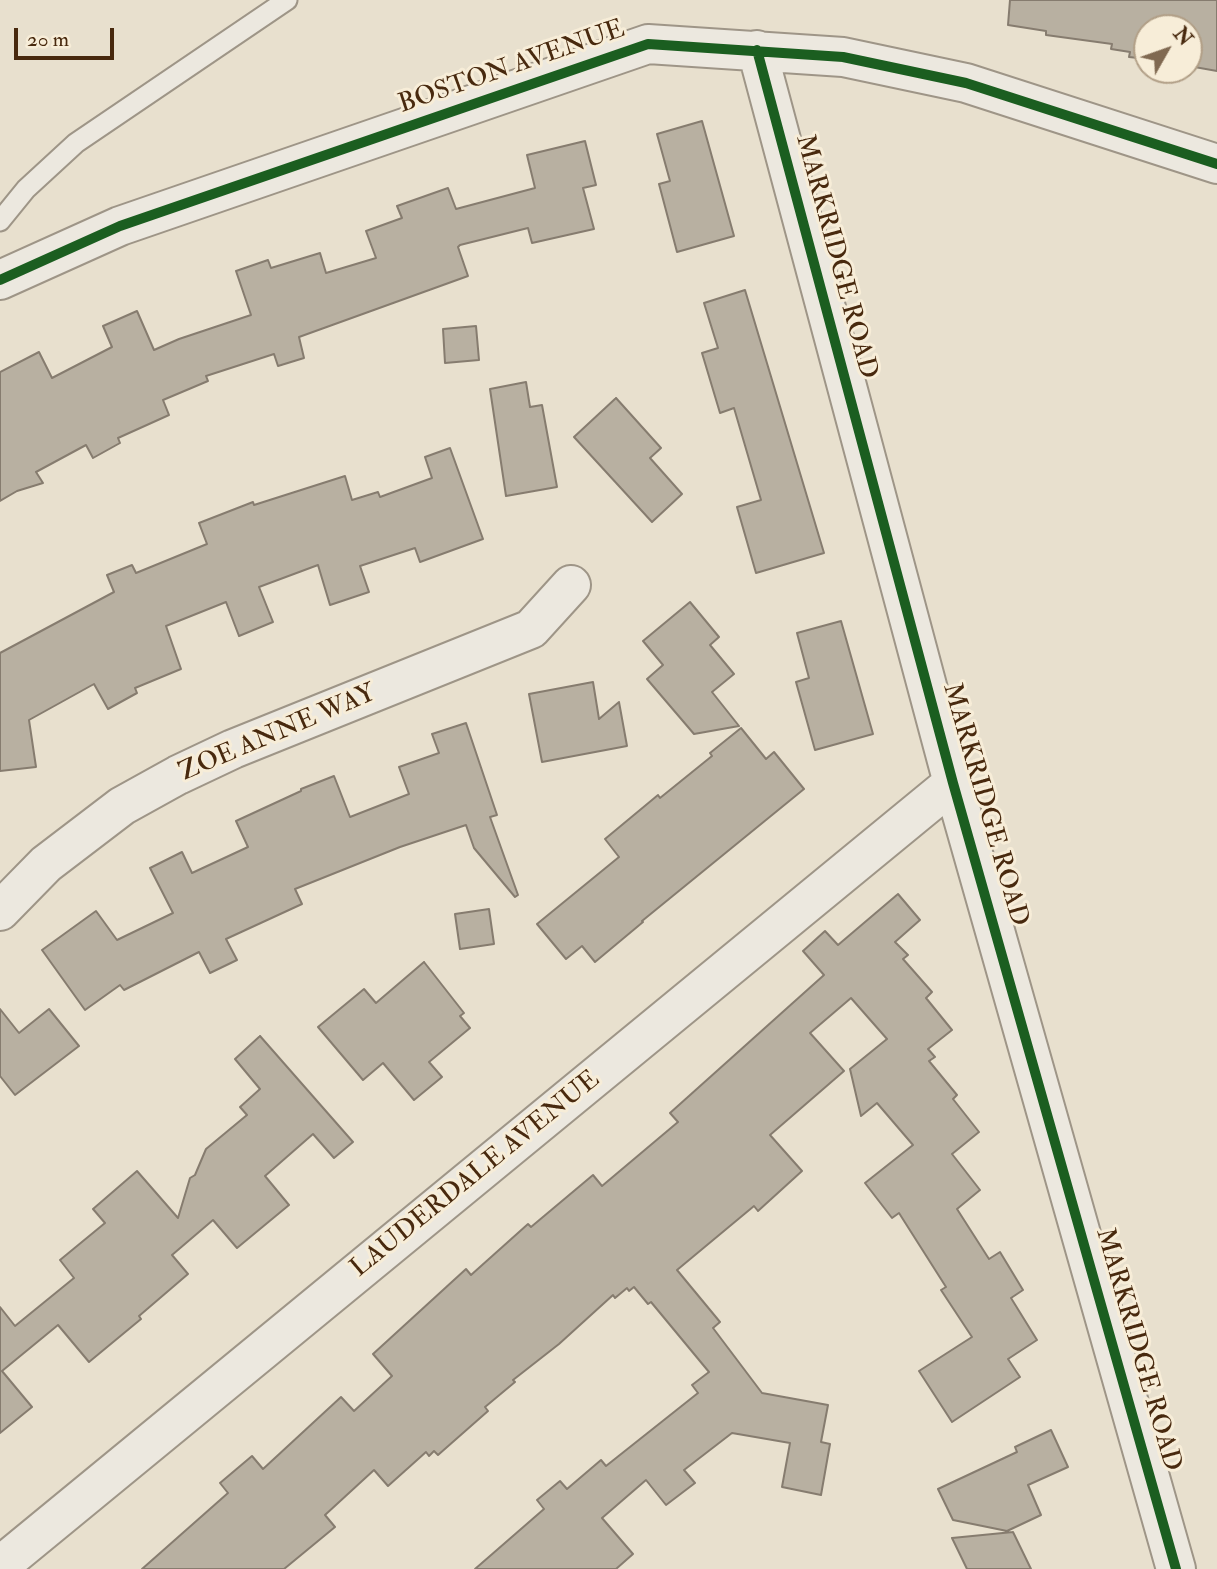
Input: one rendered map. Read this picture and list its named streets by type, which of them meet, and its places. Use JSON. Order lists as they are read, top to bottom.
{
  "streets": {
    "street": [
      "BOSTON AVENUE",
      "MARKRIDGE ROAD",
      "ZOE ANNE WAY",
      "LAUDERDALE AVENUE"
    ]
  },
  "crossings": [
    ["BOSTON AVENUE", "MARKRIDGE ROAD"],
    ["MARKRIDGE ROAD", "LAUDERDALE AVENUE"]
  ],
  "scale_bar": "20 m",
  "north": "top right"
}
